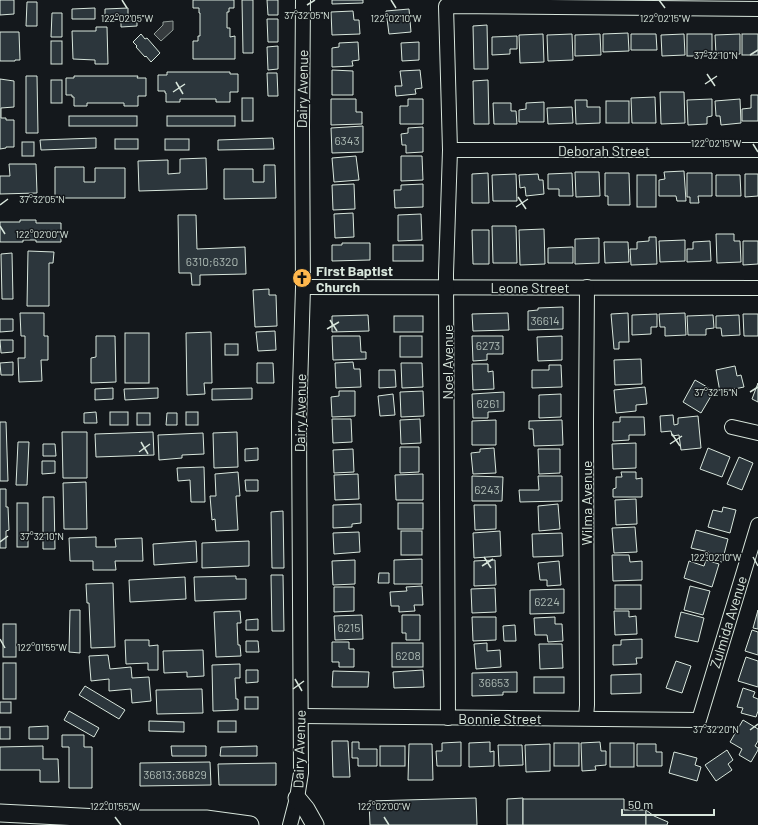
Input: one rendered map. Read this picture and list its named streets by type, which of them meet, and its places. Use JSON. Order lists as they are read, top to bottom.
{
  "streets": {
    "street": [
      "Dairy Avenue",
      "Deborah Street",
      "Leone Street",
      "Noel Avenue",
      "Wilma Avenue",
      "Zulmida Avenue",
      "Bonnie Street"
    ]
  },
  "crossings": [
    ["Dairy Avenue", "Leone Street"],
    ["Dairy Avenue", "Bonnie Street"],
    ["Deborah Street", "Noel Avenue"],
    ["Leone Street", "Noel Avenue"],
    ["Leone Street", "Wilma Avenue"],
    ["Noel Avenue", "Bonnie Street"],
    ["Wilma Avenue", "Bonnie Street"],
    ["Zulmida Avenue", "Bonnie Street"]
  ],
  "places": {
    "church": ["First Baptist Church"]
  },
  "house_numbers": [
    "6343",
    "6310;6320",
    "36614",
    "6273",
    "6261",
    "6243",
    "6224",
    "6215",
    "6208",
    "36653",
    "36813;36829"
  ],
  "scale_bar": "50 m",
  "coordinates": [
    "37°32'05\"N",
    "122°02'05\"W",
    "122°02'10\"W",
    "122°02'15\"W",
    "37°32'10\"N",
    "122°02'00\"W",
    "37°32'15\"N",
    "122°01'55\"W",
    "37°32'20\"N"
  ]
}
